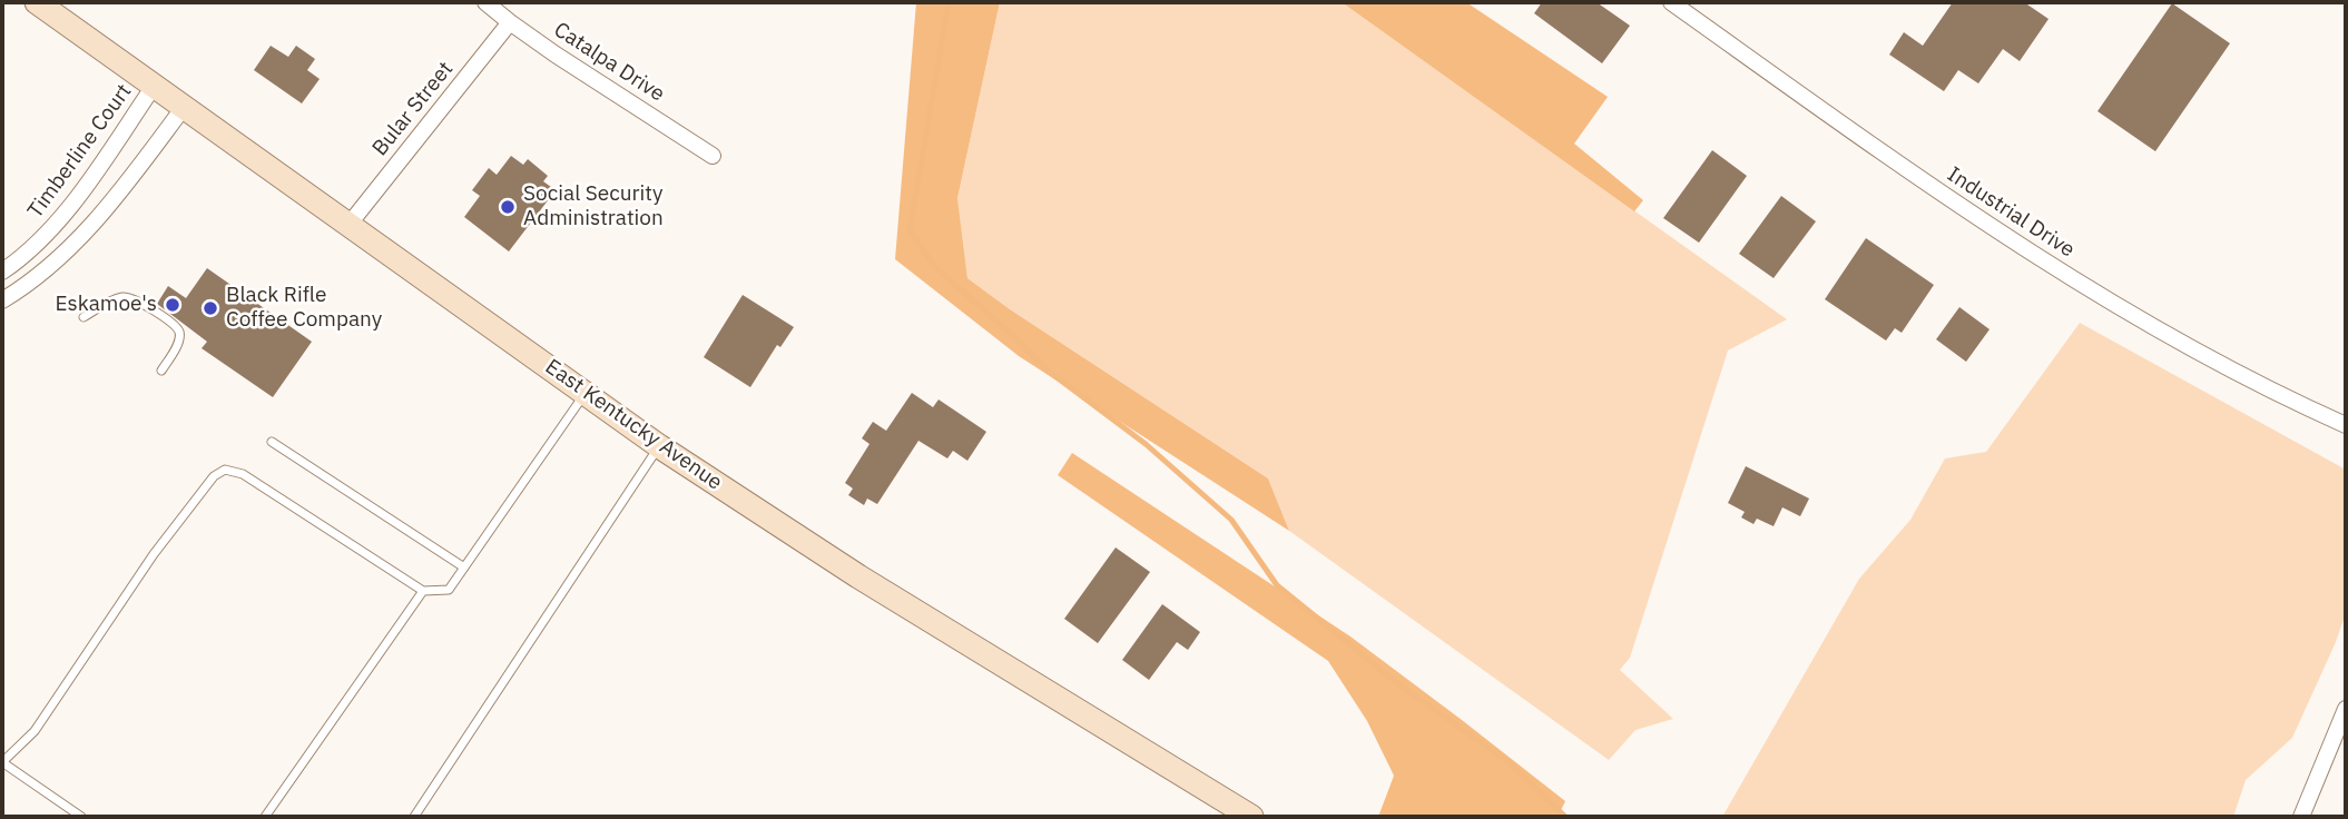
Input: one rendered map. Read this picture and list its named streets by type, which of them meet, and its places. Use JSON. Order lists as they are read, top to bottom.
{
  "streets": {
    "street": [
      "Catalpa Drive",
      "Bular Street",
      "Timberline Court",
      "Industrial Drive",
      "East Kentucky Avenue"
    ]
  },
  "crossings": [
    ["Catalpa Drive", "Bular Street"],
    ["Bular Street", "East Kentucky Avenue"],
    ["Timberline Court", "East Kentucky Avenue"]
  ],
  "places": ["Social Security Administration", "Eskamoe's", "Black Rifle Coffee Company"]
}
